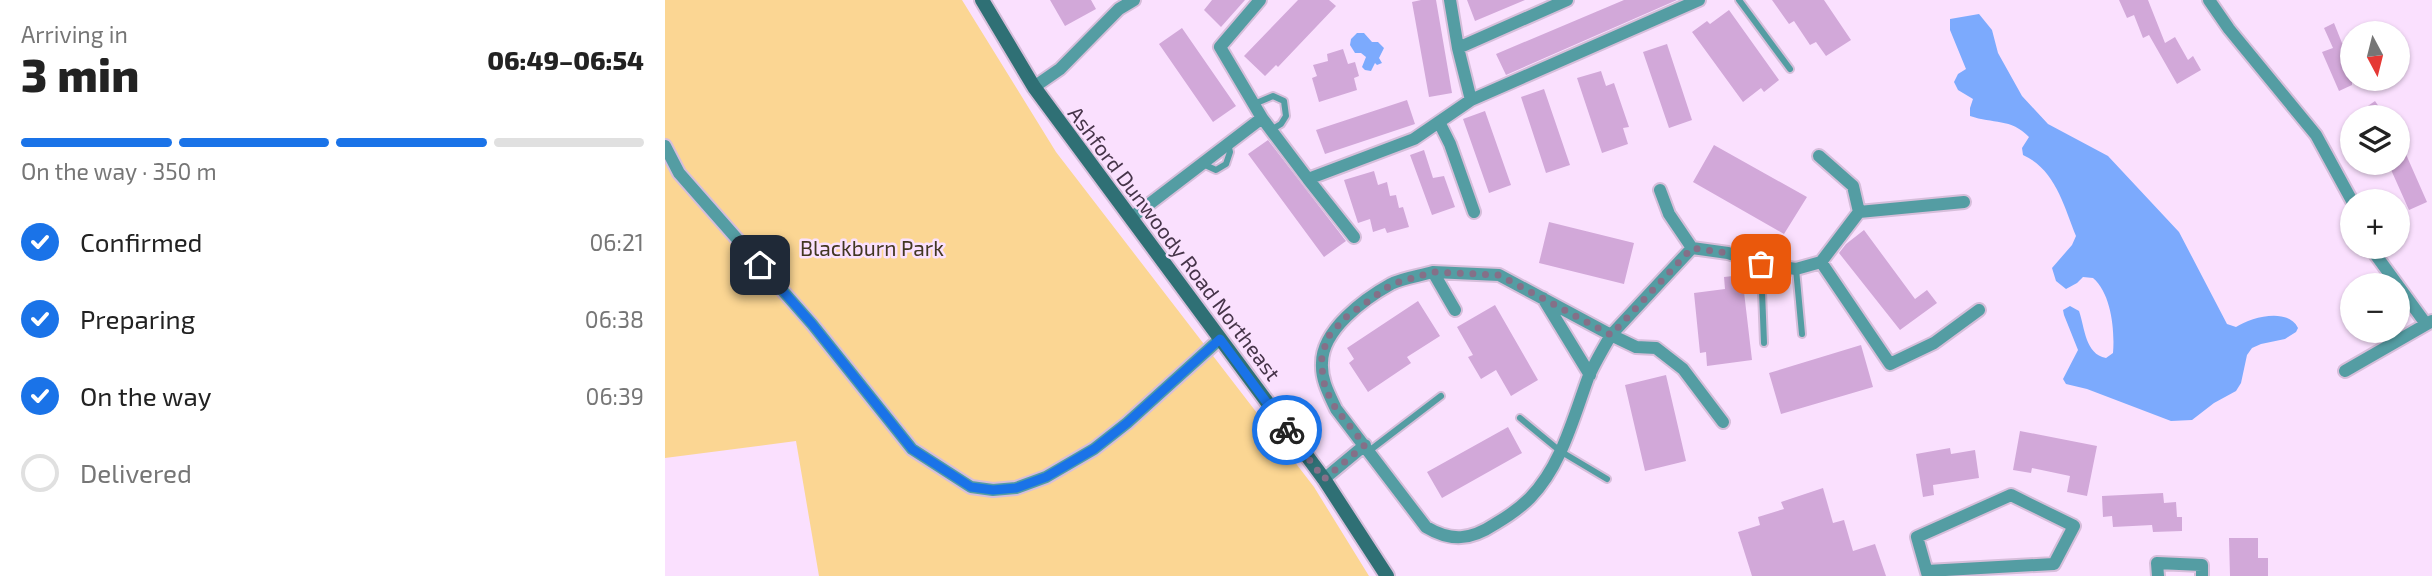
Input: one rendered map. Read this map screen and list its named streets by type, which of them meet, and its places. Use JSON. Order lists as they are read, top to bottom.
{
  "streets": {
    "main road": ["Ashford Dunwoody Road Northeast"]
  },
  "parks": ["Blackburn Park"],
  "north": "bottom",
  "page": {
    "heading": ["3 min", "Arriving in", "06:49–06:54"],
    "map_buttons": ["+", "−"],
    "bar": "On the way · 350 m",
    "list": [
      ["Confirmed", "06:21"],
      ["Preparing", "06:38"],
      ["On the way", "06:39"],
      "Delivered"
    ]
  }
}
